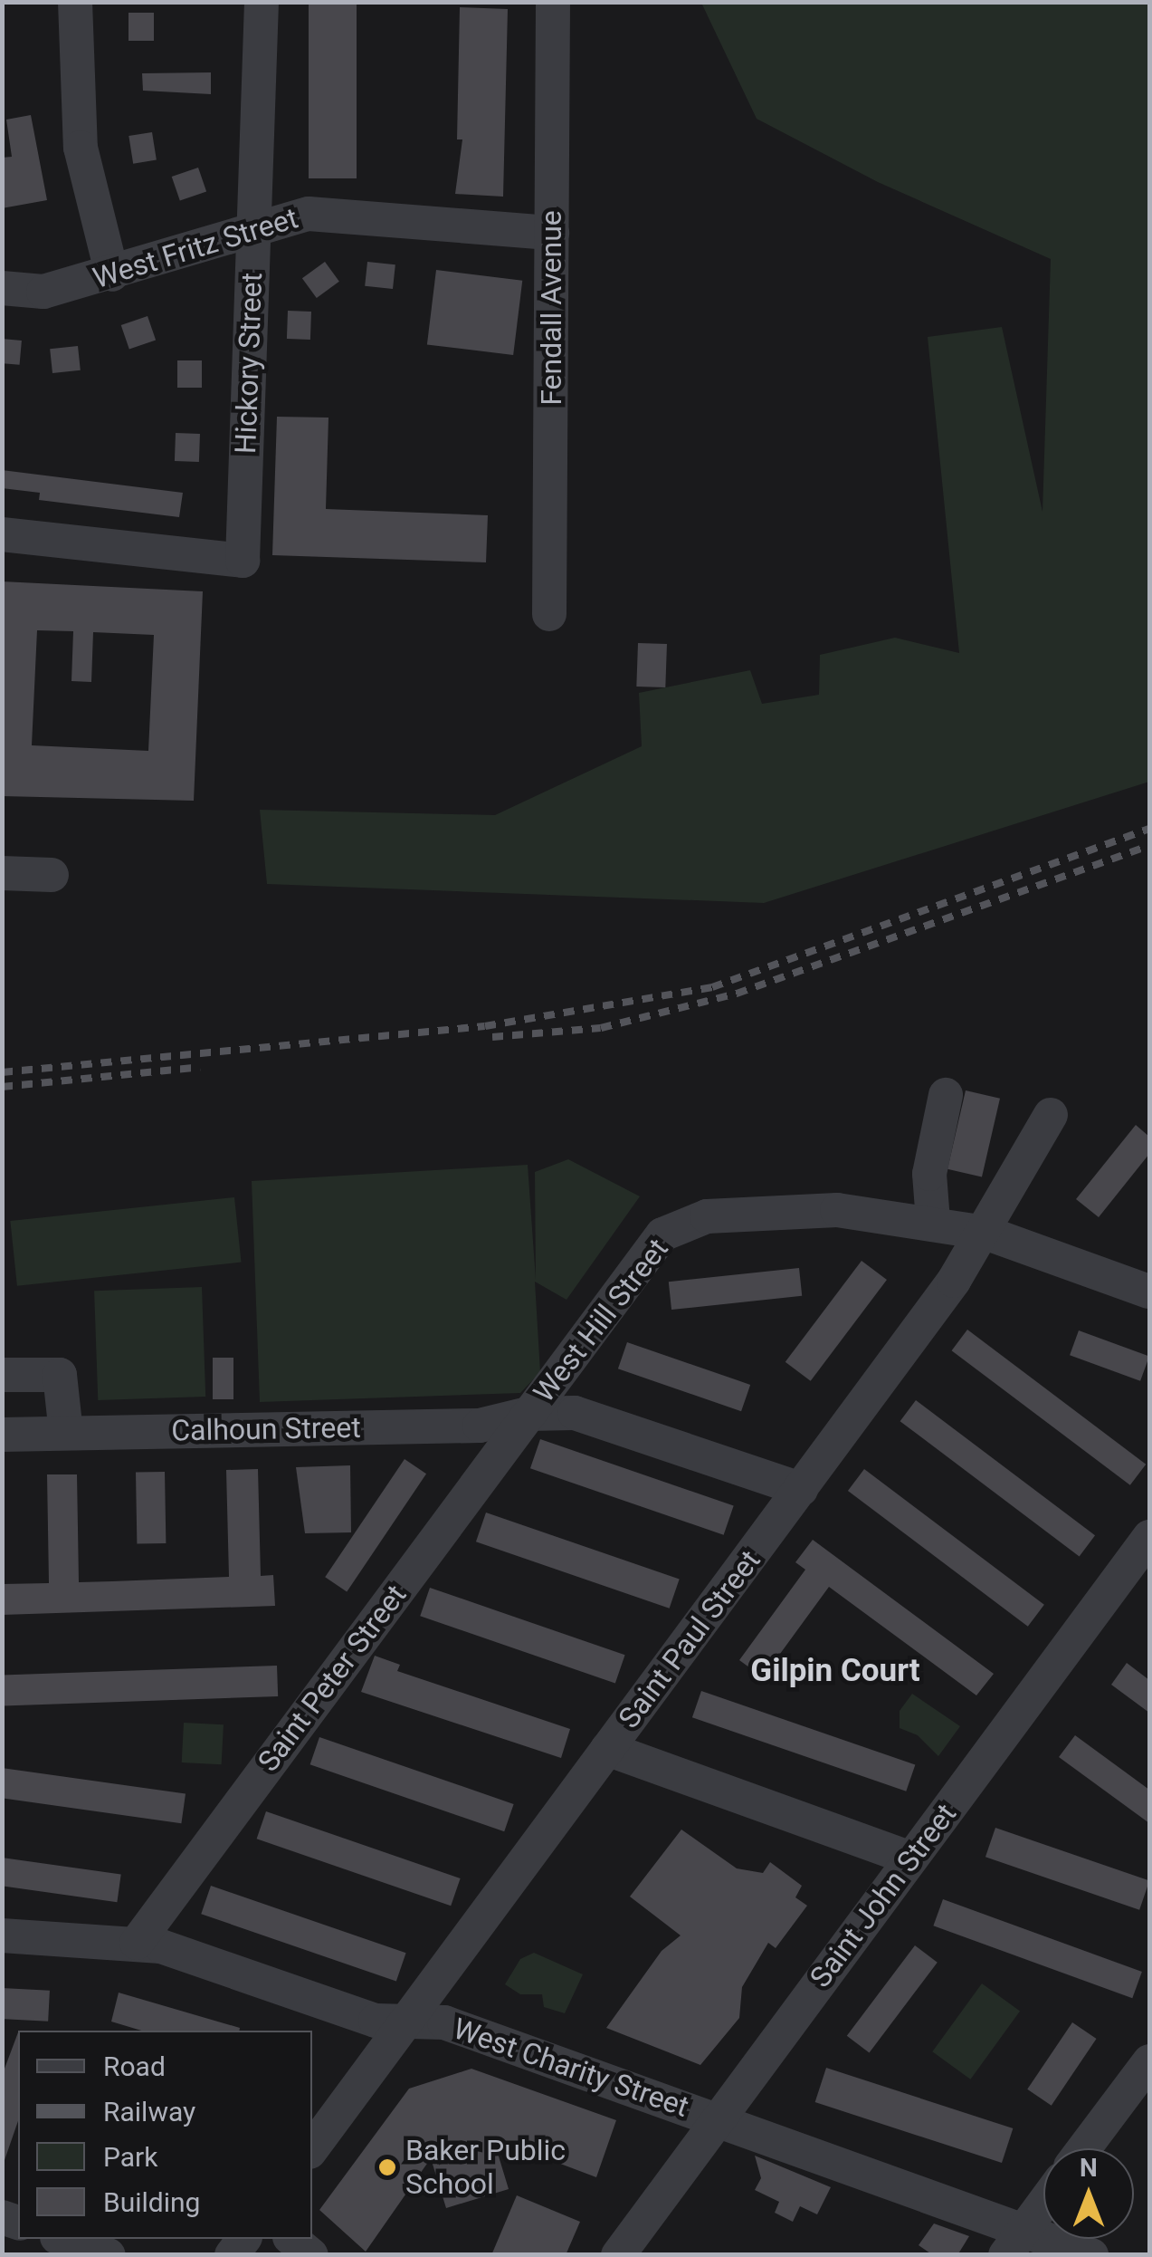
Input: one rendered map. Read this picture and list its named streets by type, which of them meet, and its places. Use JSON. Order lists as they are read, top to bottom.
{
  "streets": {
    "street": [
      "West Fritz Street",
      "Fendall Avenue",
      "Hickory Street",
      "West Hill Street",
      "Calhoun Street",
      "Saint Paul Street",
      "Saint Peter Street",
      "Saint John Street",
      "West Charity Street"
    ]
  },
  "crossings": [
    ["West Fritz Street", "Fendall Avenue"],
    ["West Fritz Street", "Hickory Street"],
    ["West Hill Street", "Calhoun Street"],
    ["West Hill Street", "Saint Paul Street"],
    ["West Hill Street", "Saint Peter Street"],
    ["Calhoun Street", "Saint Paul Street"],
    ["Calhoun Street", "Saint Peter Street"],
    ["Saint Paul Street", "West Charity Street"],
    ["Saint Peter Street", "West Charity Street"],
    ["Saint John Street", "West Charity Street"]
  ],
  "districts": ["Gilpin Court"],
  "places": ["Baker Public School"],
  "legend": [
    "Road",
    "Railway",
    "Park",
    "Building"
  ],
  "north": "top"
}
